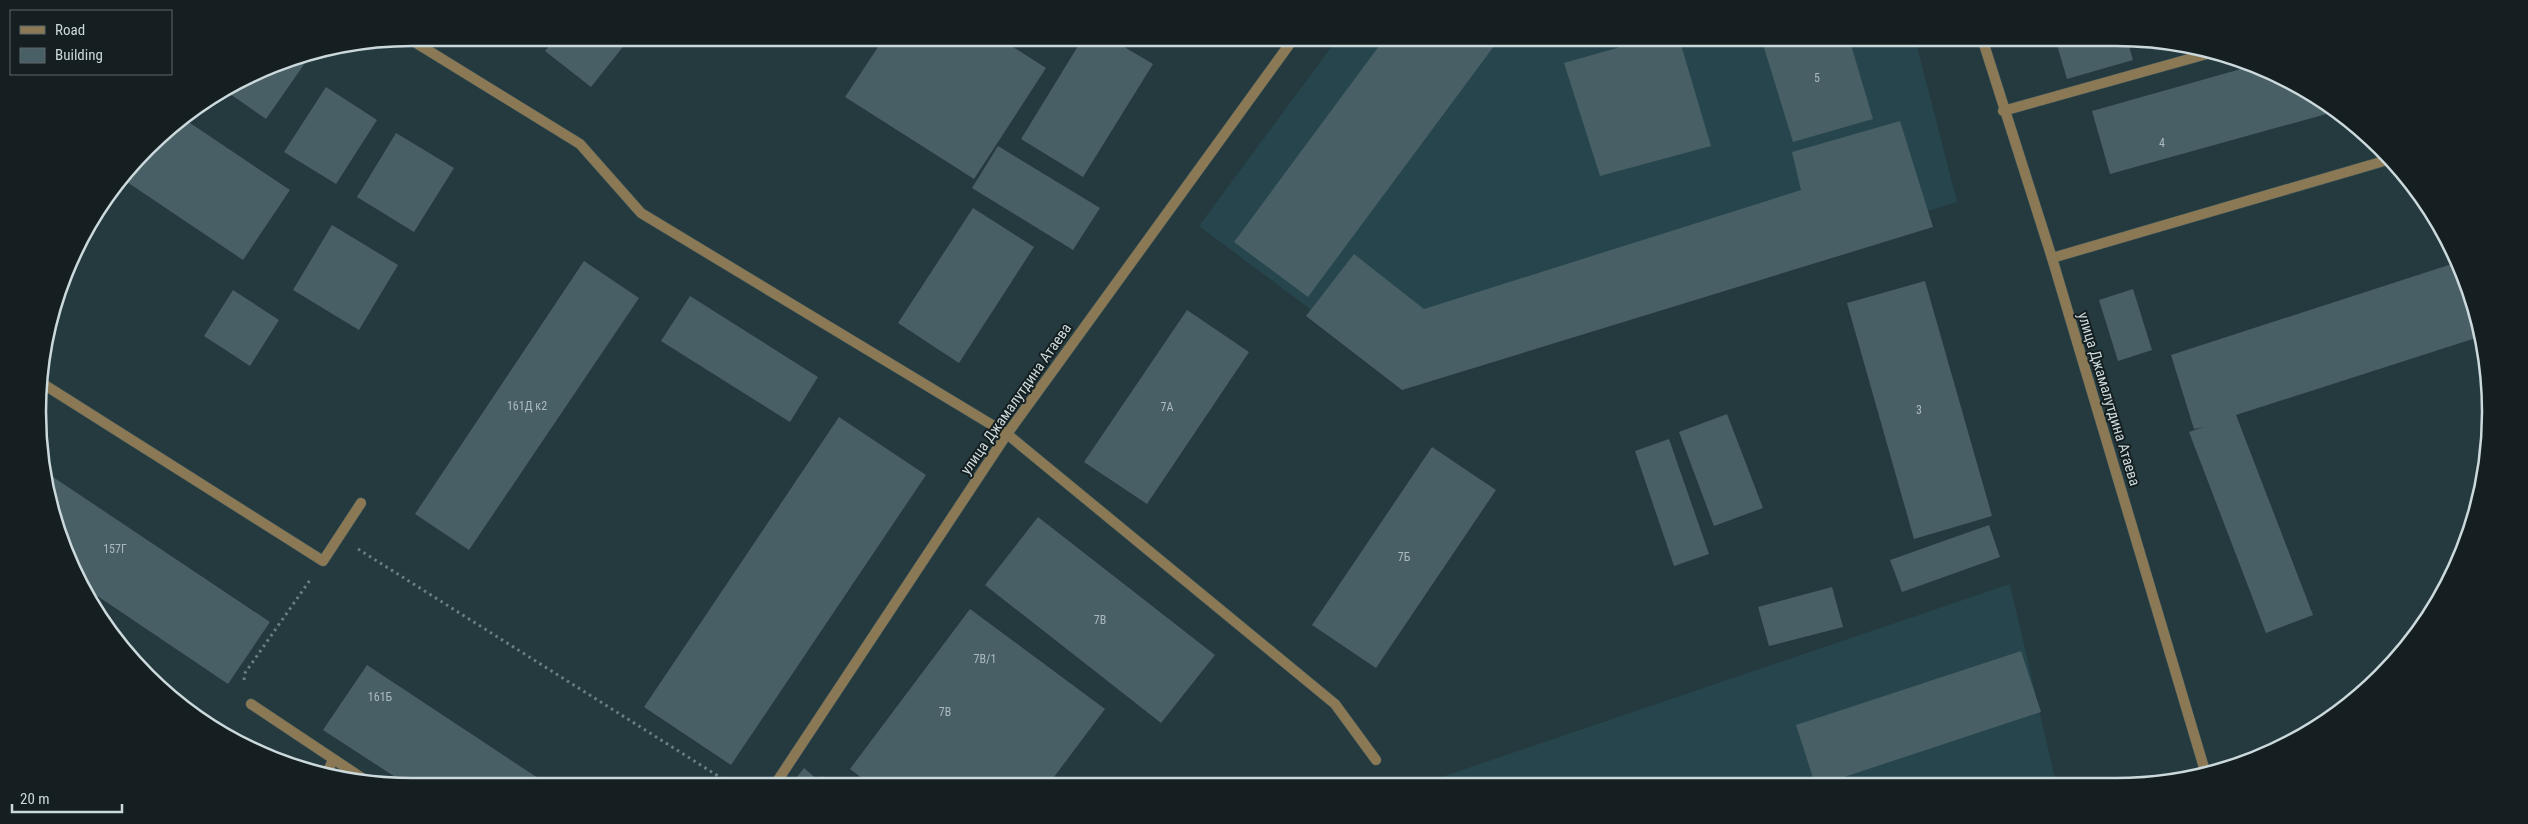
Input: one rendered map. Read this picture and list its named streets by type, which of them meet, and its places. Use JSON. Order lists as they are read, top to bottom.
{
  "streets": {
    "street": ["улица Джамалутдина Атаева"]
  },
  "house_numbers": [
    "5",
    "4",
    "161Д к2",
    "7А",
    "3",
    "157Г",
    "7Б",
    "7В",
    "7В/1",
    "161Б",
    "7В"
  ],
  "legend": ["Road", "Building"],
  "scale_bar": "20 m"
}
